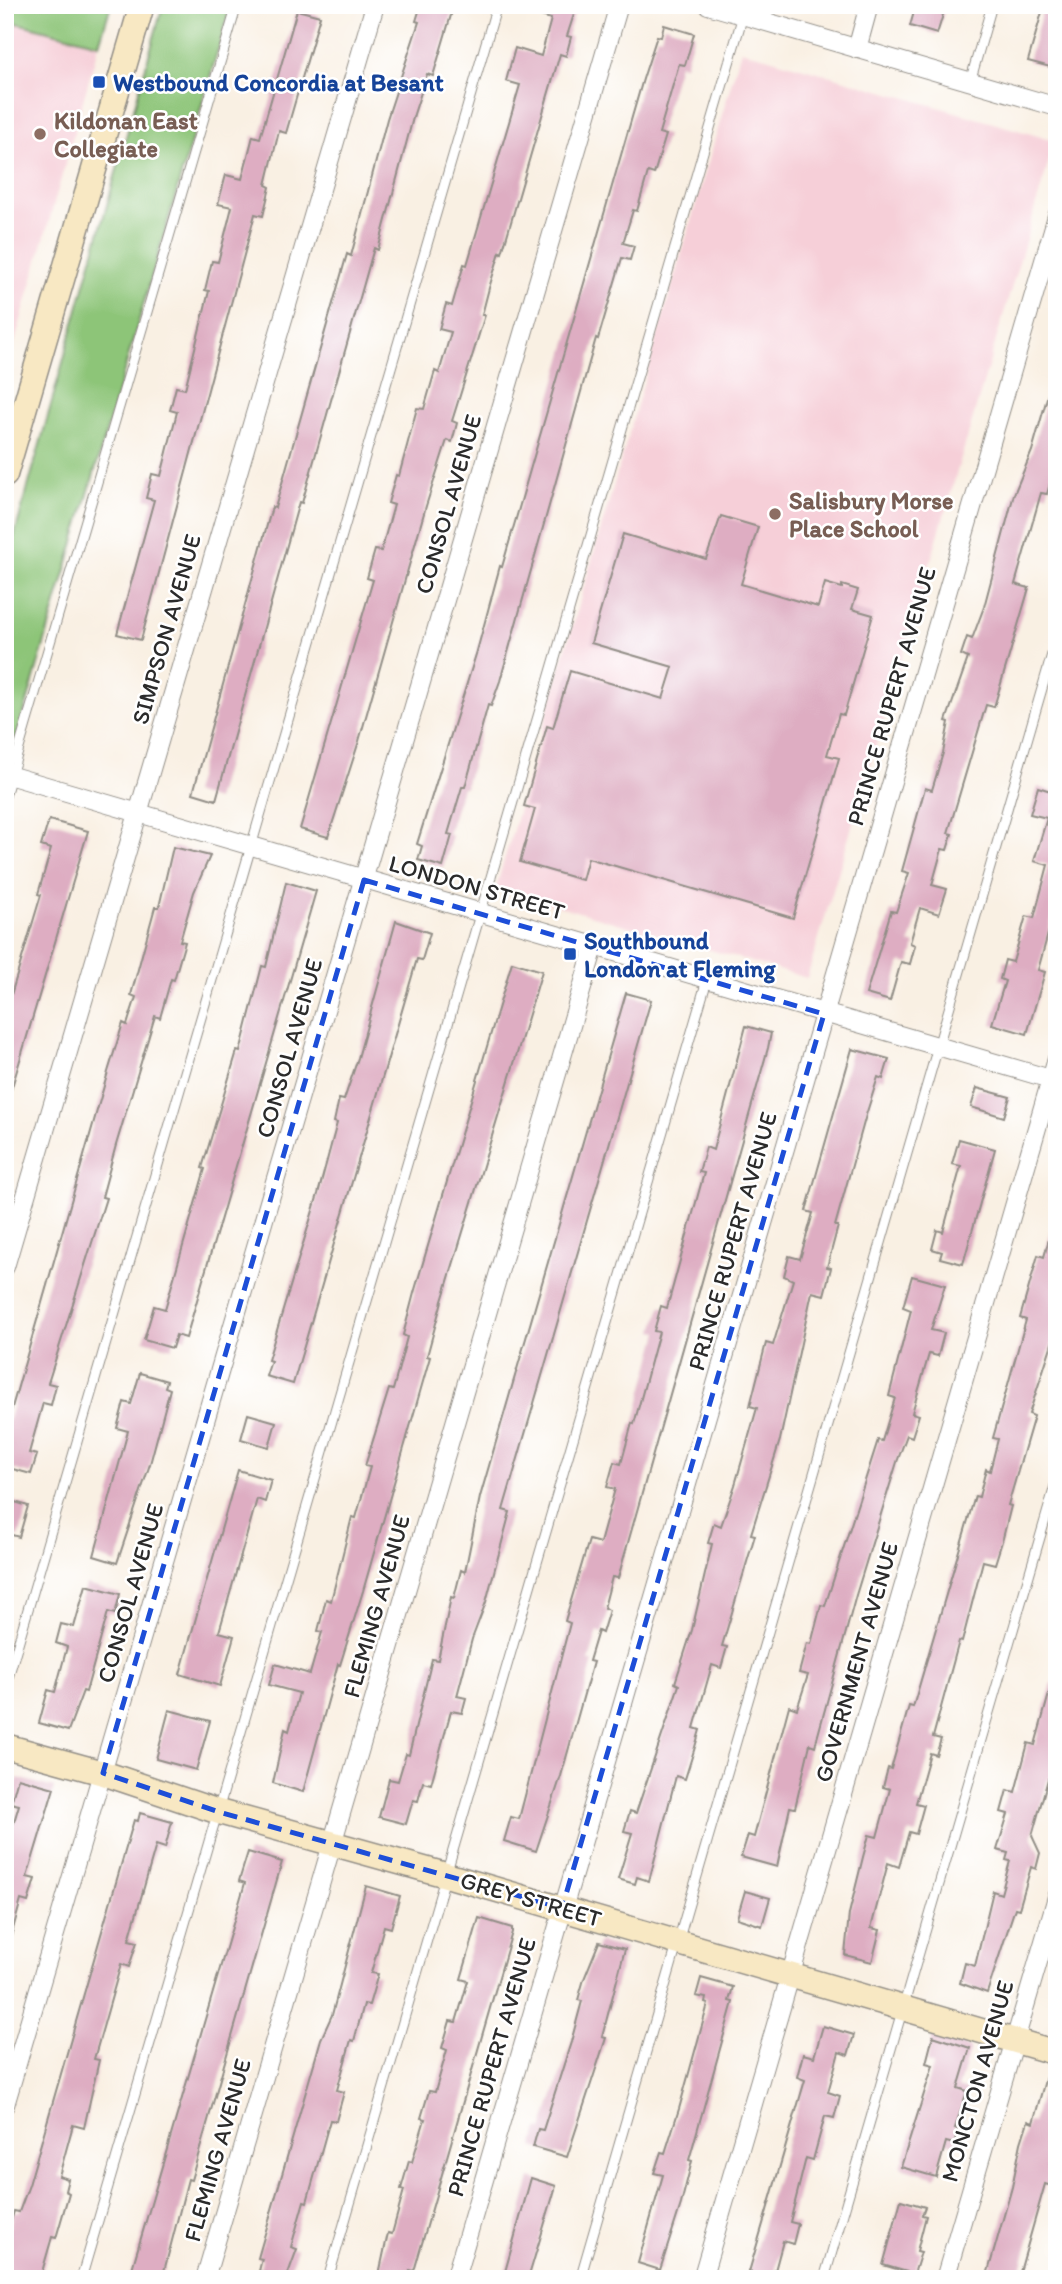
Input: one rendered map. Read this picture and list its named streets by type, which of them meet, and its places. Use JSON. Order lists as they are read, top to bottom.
{
  "streets": {
    "street": [
      "CONSOL AVENUE",
      "SIMPSON AVENUE",
      "PRINCE RUPERT AVENUE",
      "LONDON STREET",
      "FLEMING AVENUE",
      "GOVERNMENT AVENUE",
      "GREY STREET",
      "MONCTON AVENUE"
    ]
  },
  "crossings": [
    ["CONSOL AVENUE", "LONDON STREET"],
    ["CONSOL AVENUE", "GREY STREET"],
    ["SIMPSON AVENUE", "LONDON STREET"],
    ["PRINCE RUPERT AVENUE", "LONDON STREET"],
    ["PRINCE RUPERT AVENUE", "GREY STREET"],
    ["LONDON STREET", "FLEMING AVENUE"],
    ["LONDON STREET", "GOVERNMENT AVENUE"],
    ["FLEMING AVENUE", "GREY STREET"],
    ["GOVERNMENT AVENUE", "GREY STREET"],
    ["GREY STREET", "MONCTON AVENUE"]
  ],
  "places": {
    "transit": ["Westbound Concordia at Besant", "Southbound London at Fleming"],
    "other": ["Kildonan East Collegiate", "Salisbury Morse Place School"]
  }
}
